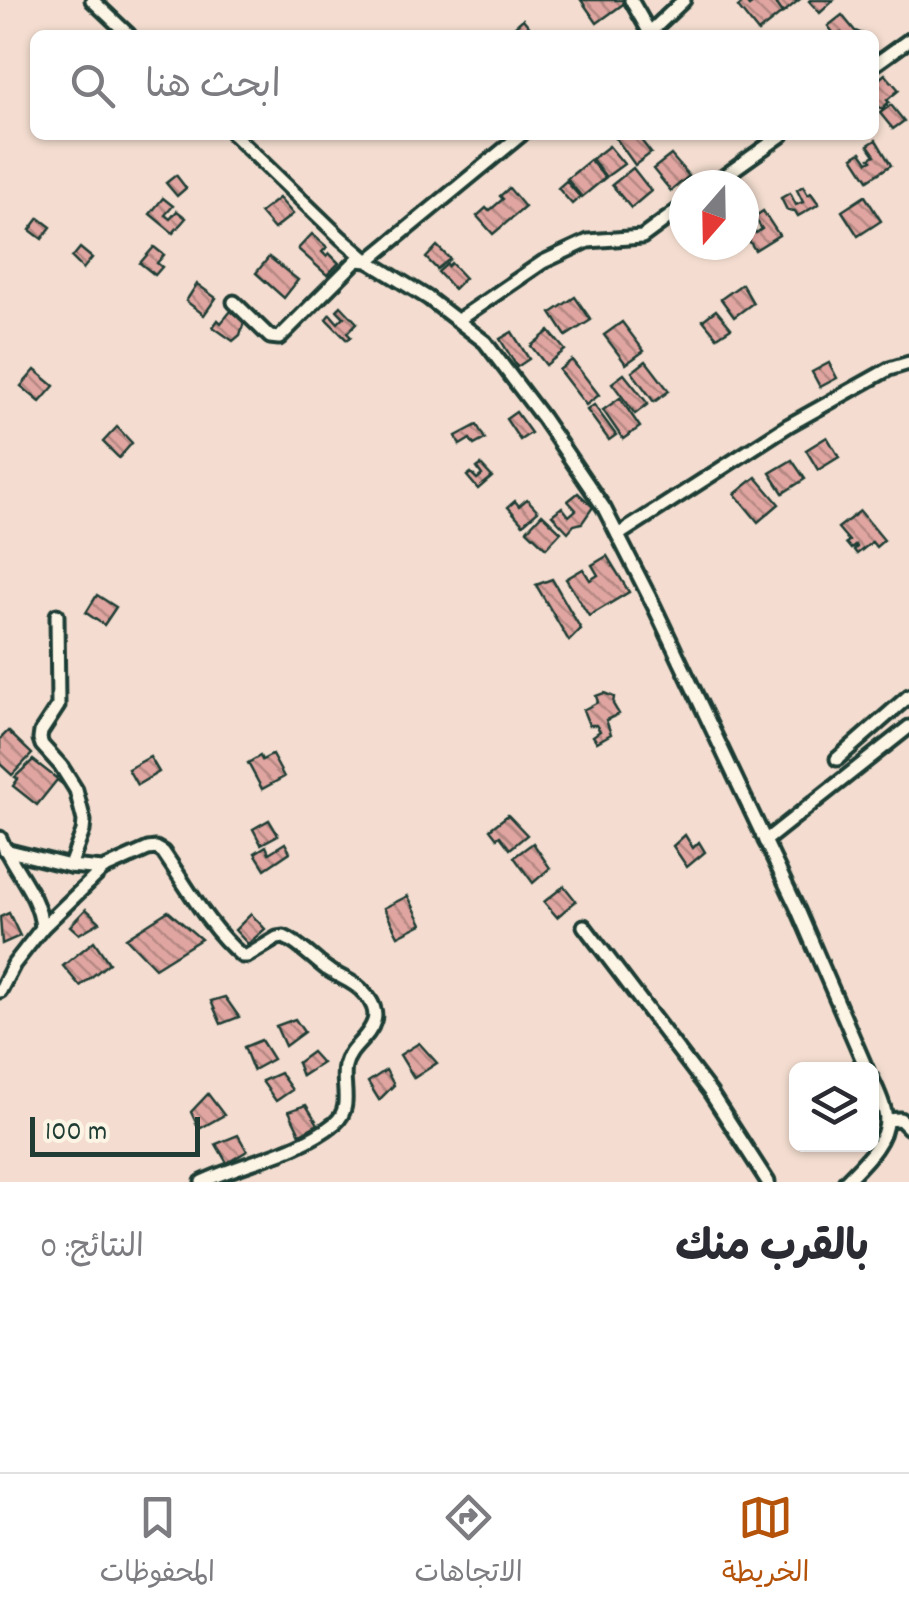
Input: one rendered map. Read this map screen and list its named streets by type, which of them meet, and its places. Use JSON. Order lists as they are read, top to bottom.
{
  "scale_bar": "100 m",
  "north": "bottom",
  "page": {
    "search": "ابحث هنا",
    "scale": "100 m",
    "heading": ["بالقرب منك", "النتائج: 0"],
    "nav": ["الخريطة", "الاتجاهات", "المحفوظات"]
  }
}
